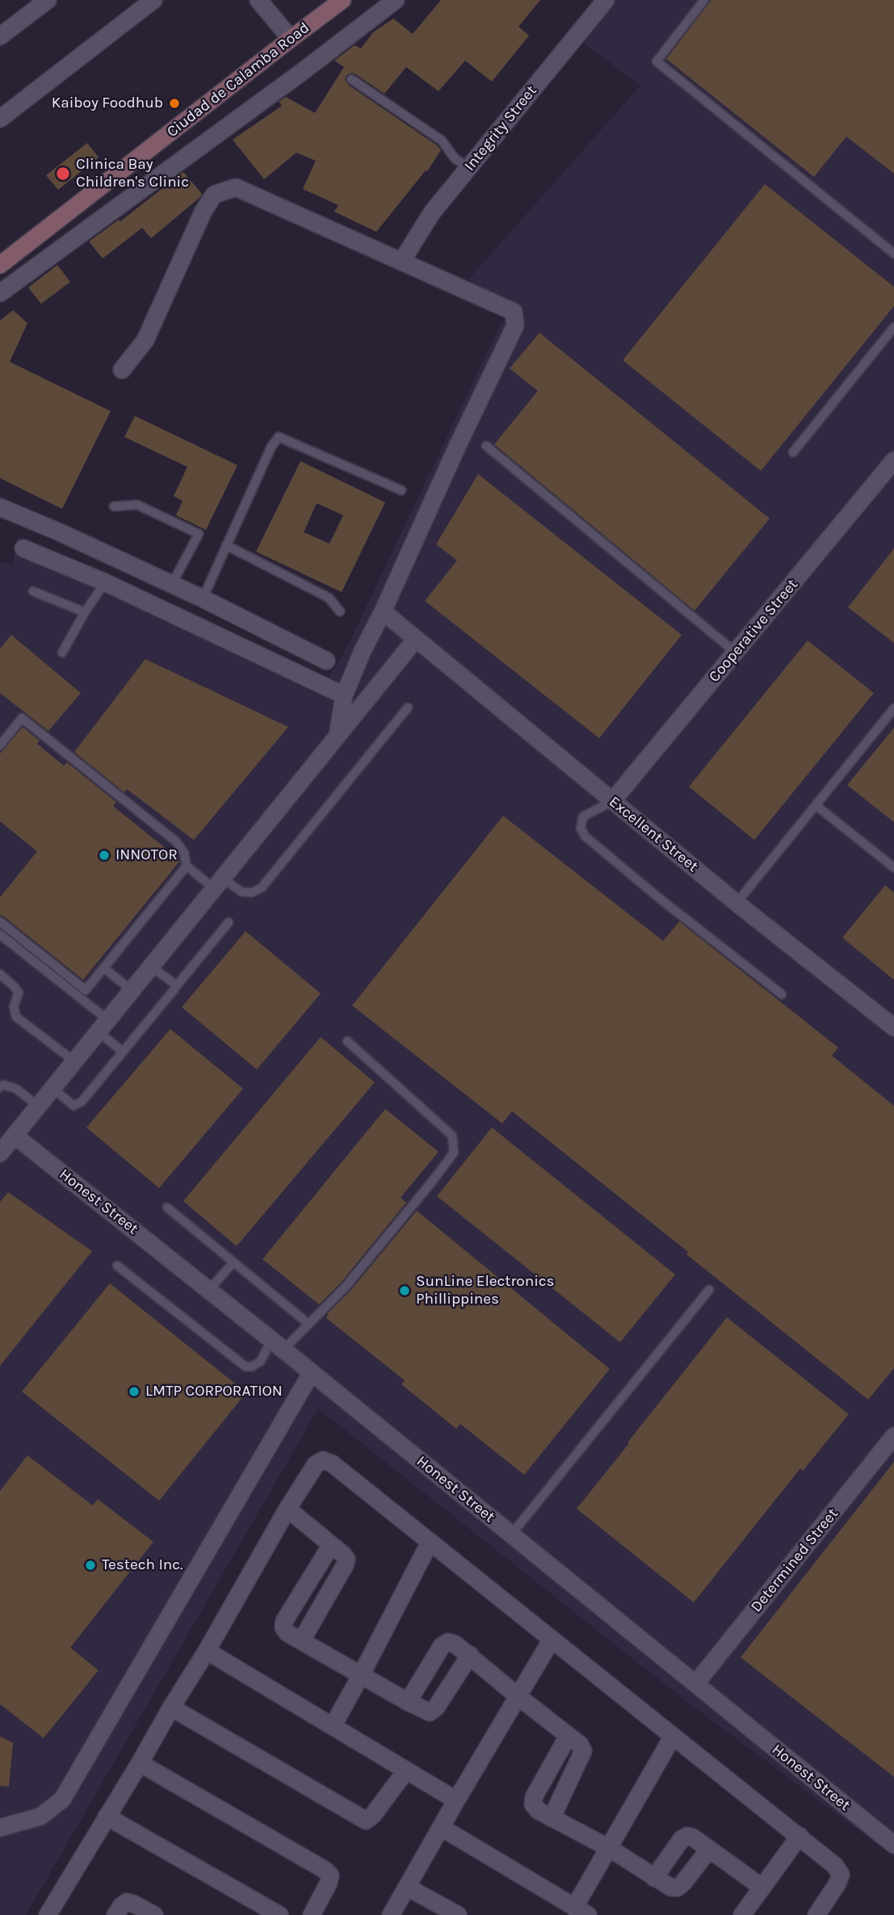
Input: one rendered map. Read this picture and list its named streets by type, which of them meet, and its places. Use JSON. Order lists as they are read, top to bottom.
{
  "streets": {
    "main road": ["Ciudad de Calamba Road"],
    "street": [
      "Integrity Street",
      "Cooperative Street",
      "Excellent Street",
      "Honest Street",
      "Determined Street"
    ]
  },
  "crossings": [
    ["Cooperative Street", "Excellent Street"],
    ["Honest Street", "Determined Street"]
  ],
  "places": [
    "Kaiboy Foodhub",
    "Clinica Bay Children's Clinic",
    "INNOTOR",
    "SunLine Electronics Phillippines",
    "LMTP CORPORATION",
    "Testech Inc."
  ]
}
